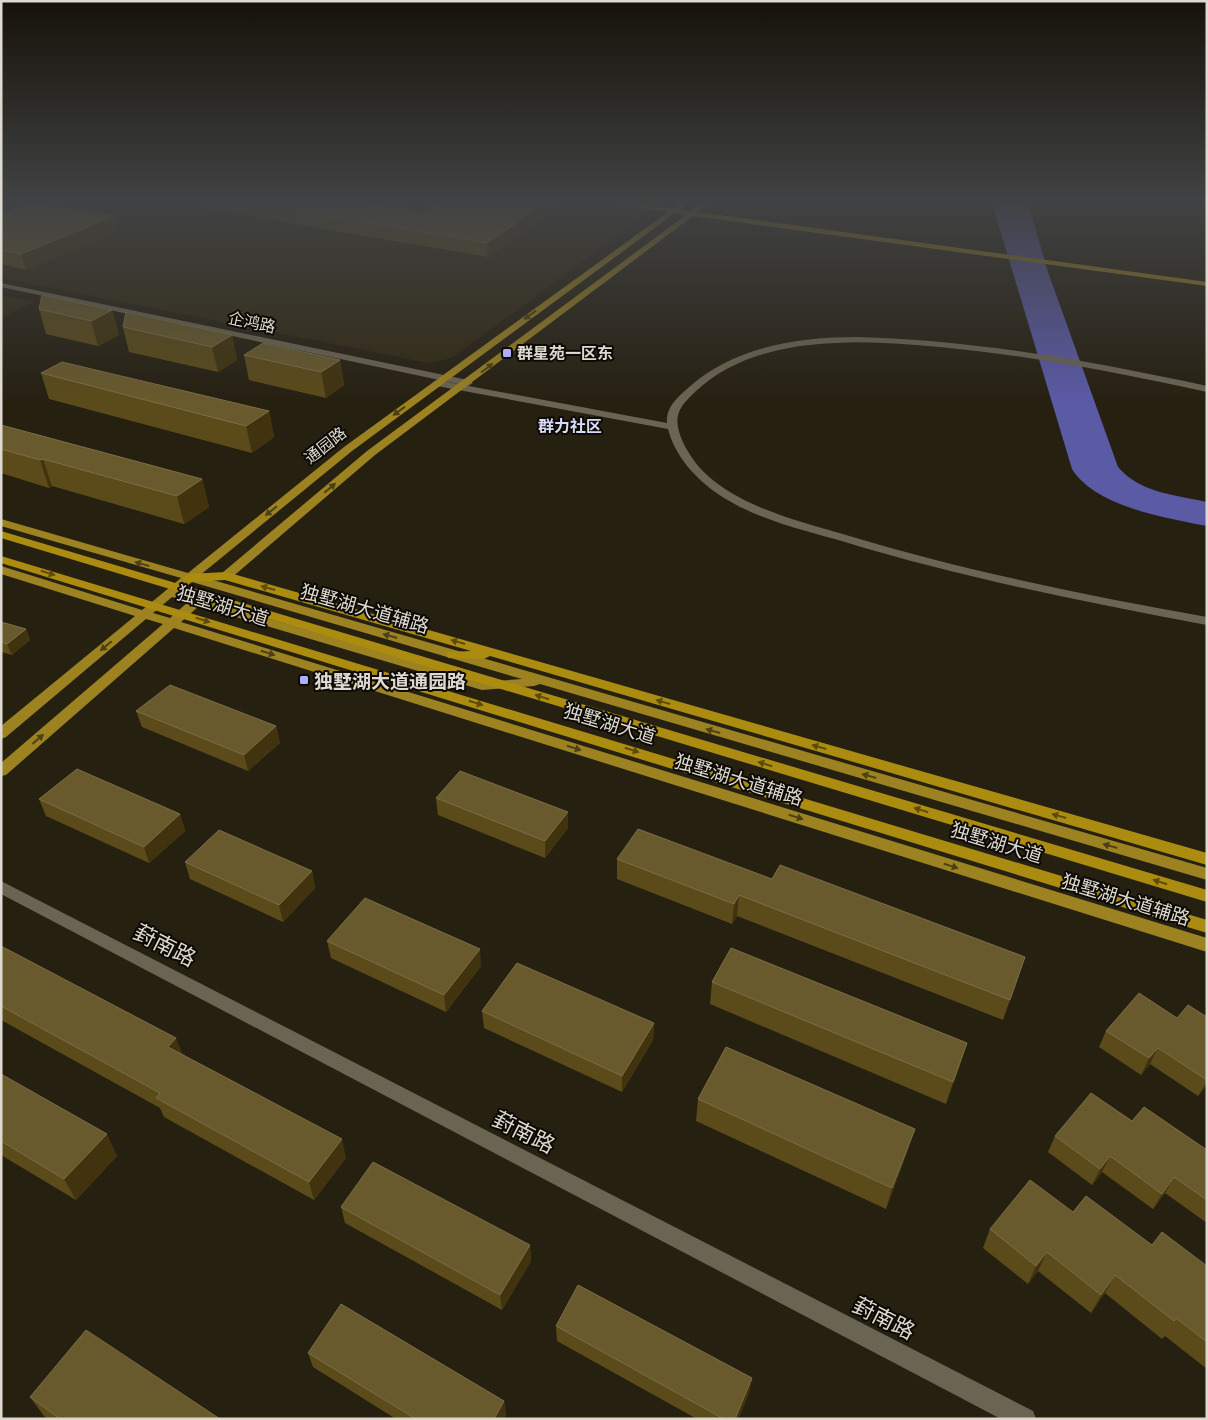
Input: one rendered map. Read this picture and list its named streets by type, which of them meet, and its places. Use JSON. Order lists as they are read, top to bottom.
{
  "streets": {
    "highway": ["独墅湖大道"],
    "main road": ["通园路", "独墅湖大道辅路"],
    "street": ["企鸿路", "葑南路"]
  },
  "crossings": [
    ["企鸿路", "通园路"],
    ["通园路", "独墅湖大道辅路"]
  ],
  "districts": ["群力社区"],
  "places": {
    "transit": ["群星苑一区东", "独墅湖大道通园路"]
  }
}
